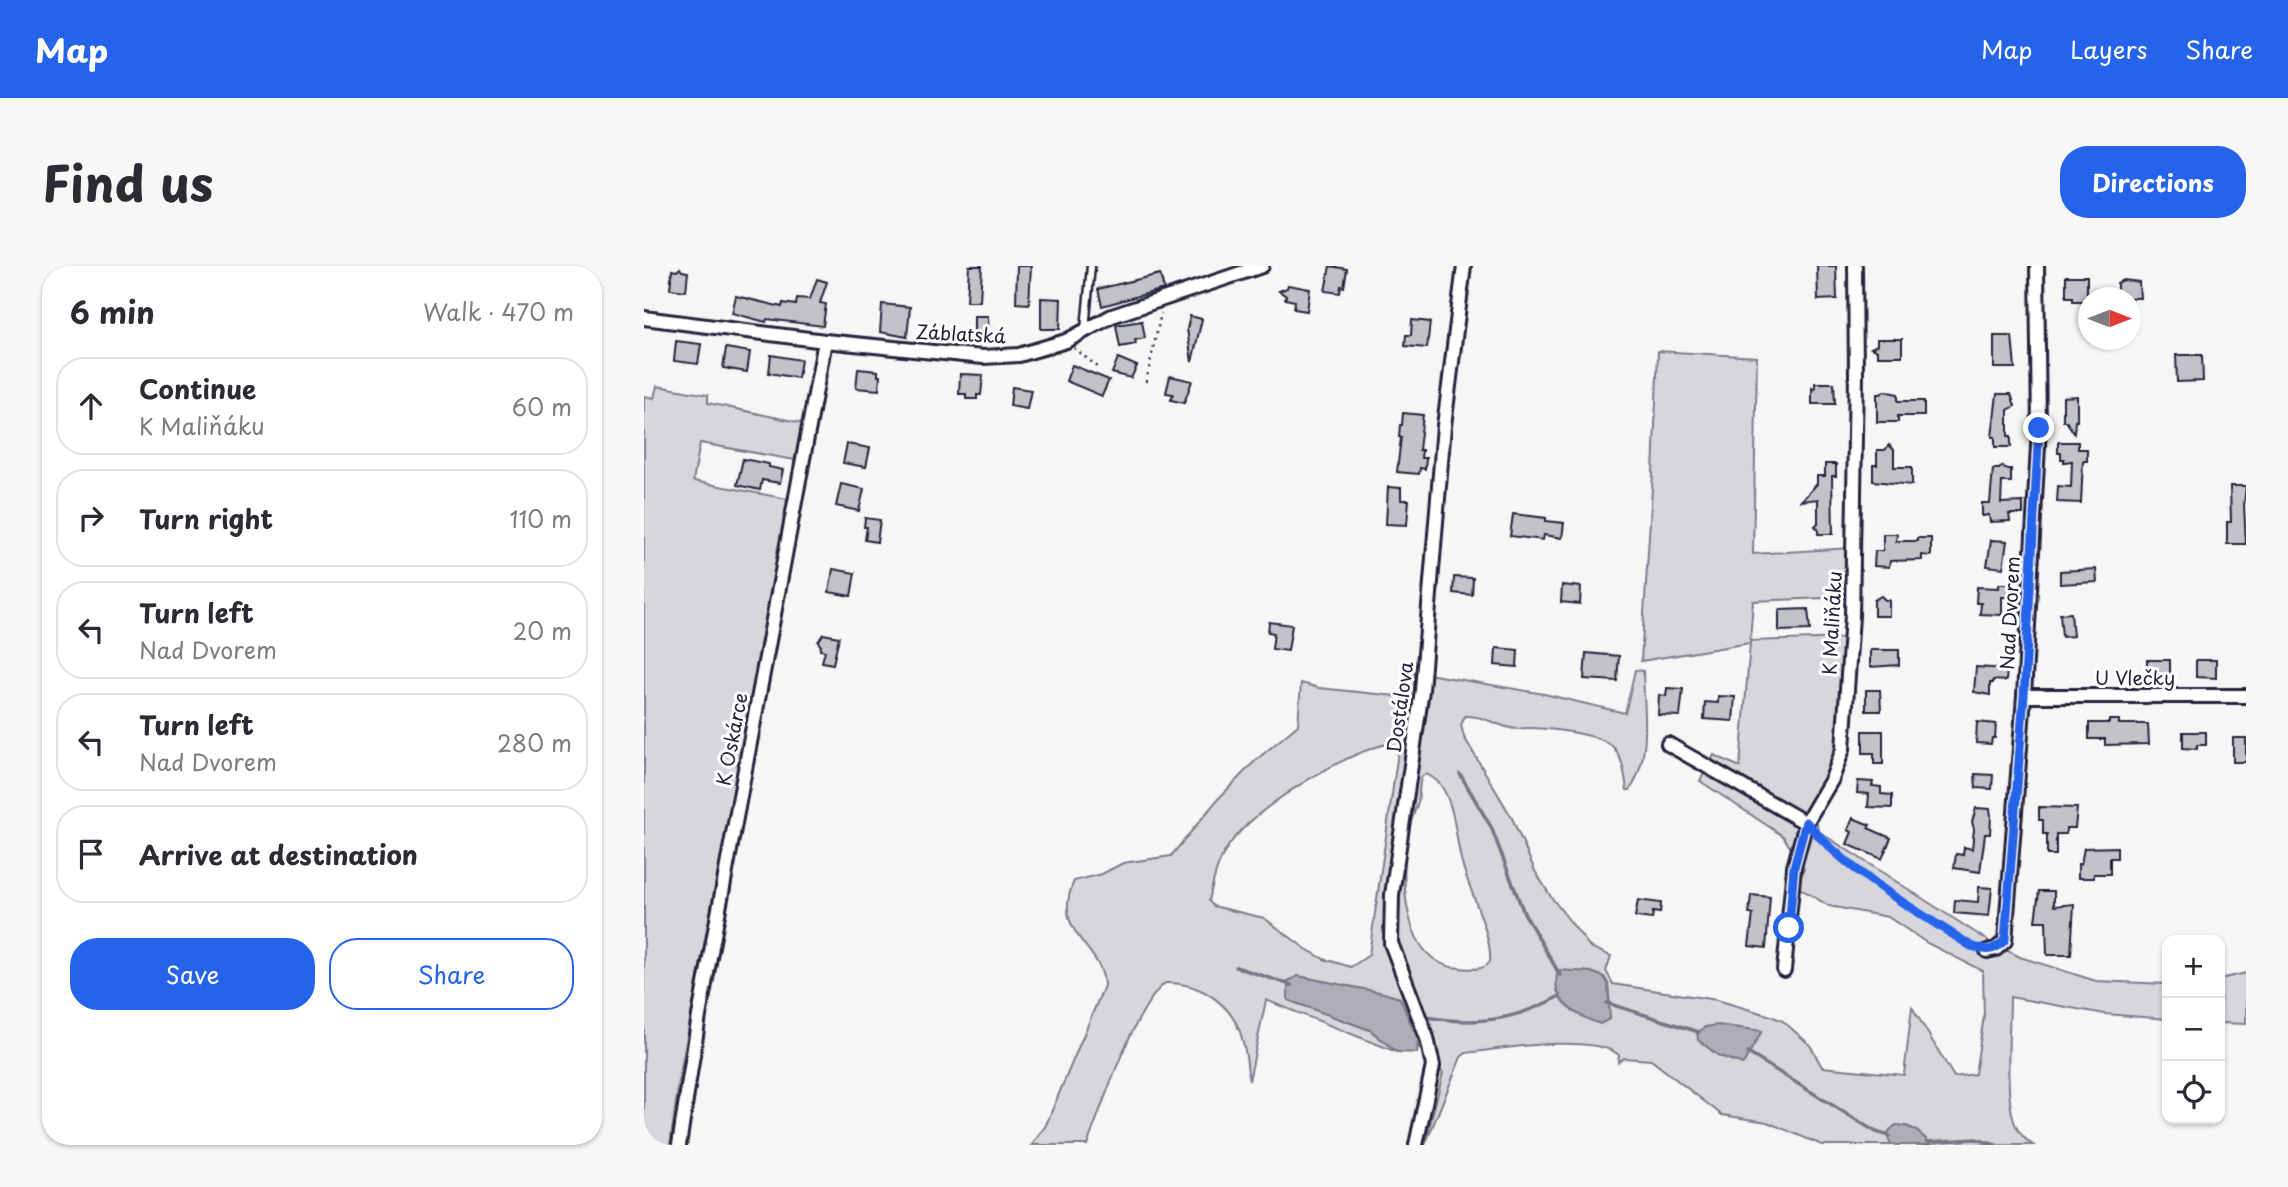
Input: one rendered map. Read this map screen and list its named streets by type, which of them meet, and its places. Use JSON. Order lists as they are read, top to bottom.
{
  "streets": {
    "street": [
      "Záblatská",
      "Nad Dvorem",
      "K Maliňáku",
      "U Vlečky",
      "Dostálova",
      "K Oskárce"
    ]
  },
  "crossings": [
    ["Záblatská", "K Oskárce"],
    ["Nad Dvorem", "U Vlečky"]
  ],
  "north": "right",
  "page": {
    "header": "Map",
    "nav": ["Map", "Layers", "Share"],
    "title": "Find us",
    "buttons": [
      "Directions",
      ["Save", "Share"]
    ],
    "heading": ["6 min", "Walk · 470 m"],
    "list": [
      ["Continue", "K Maliňáku", "60 m"],
      ["Turn right", "110 m"],
      ["Turn left", "Nad Dvorem", "20 m"],
      ["Turn left", "Nad Dvorem", "280 m"],
      "Arrive at destination"
    ],
    "map_buttons": ["+", "−"]
  }
}
